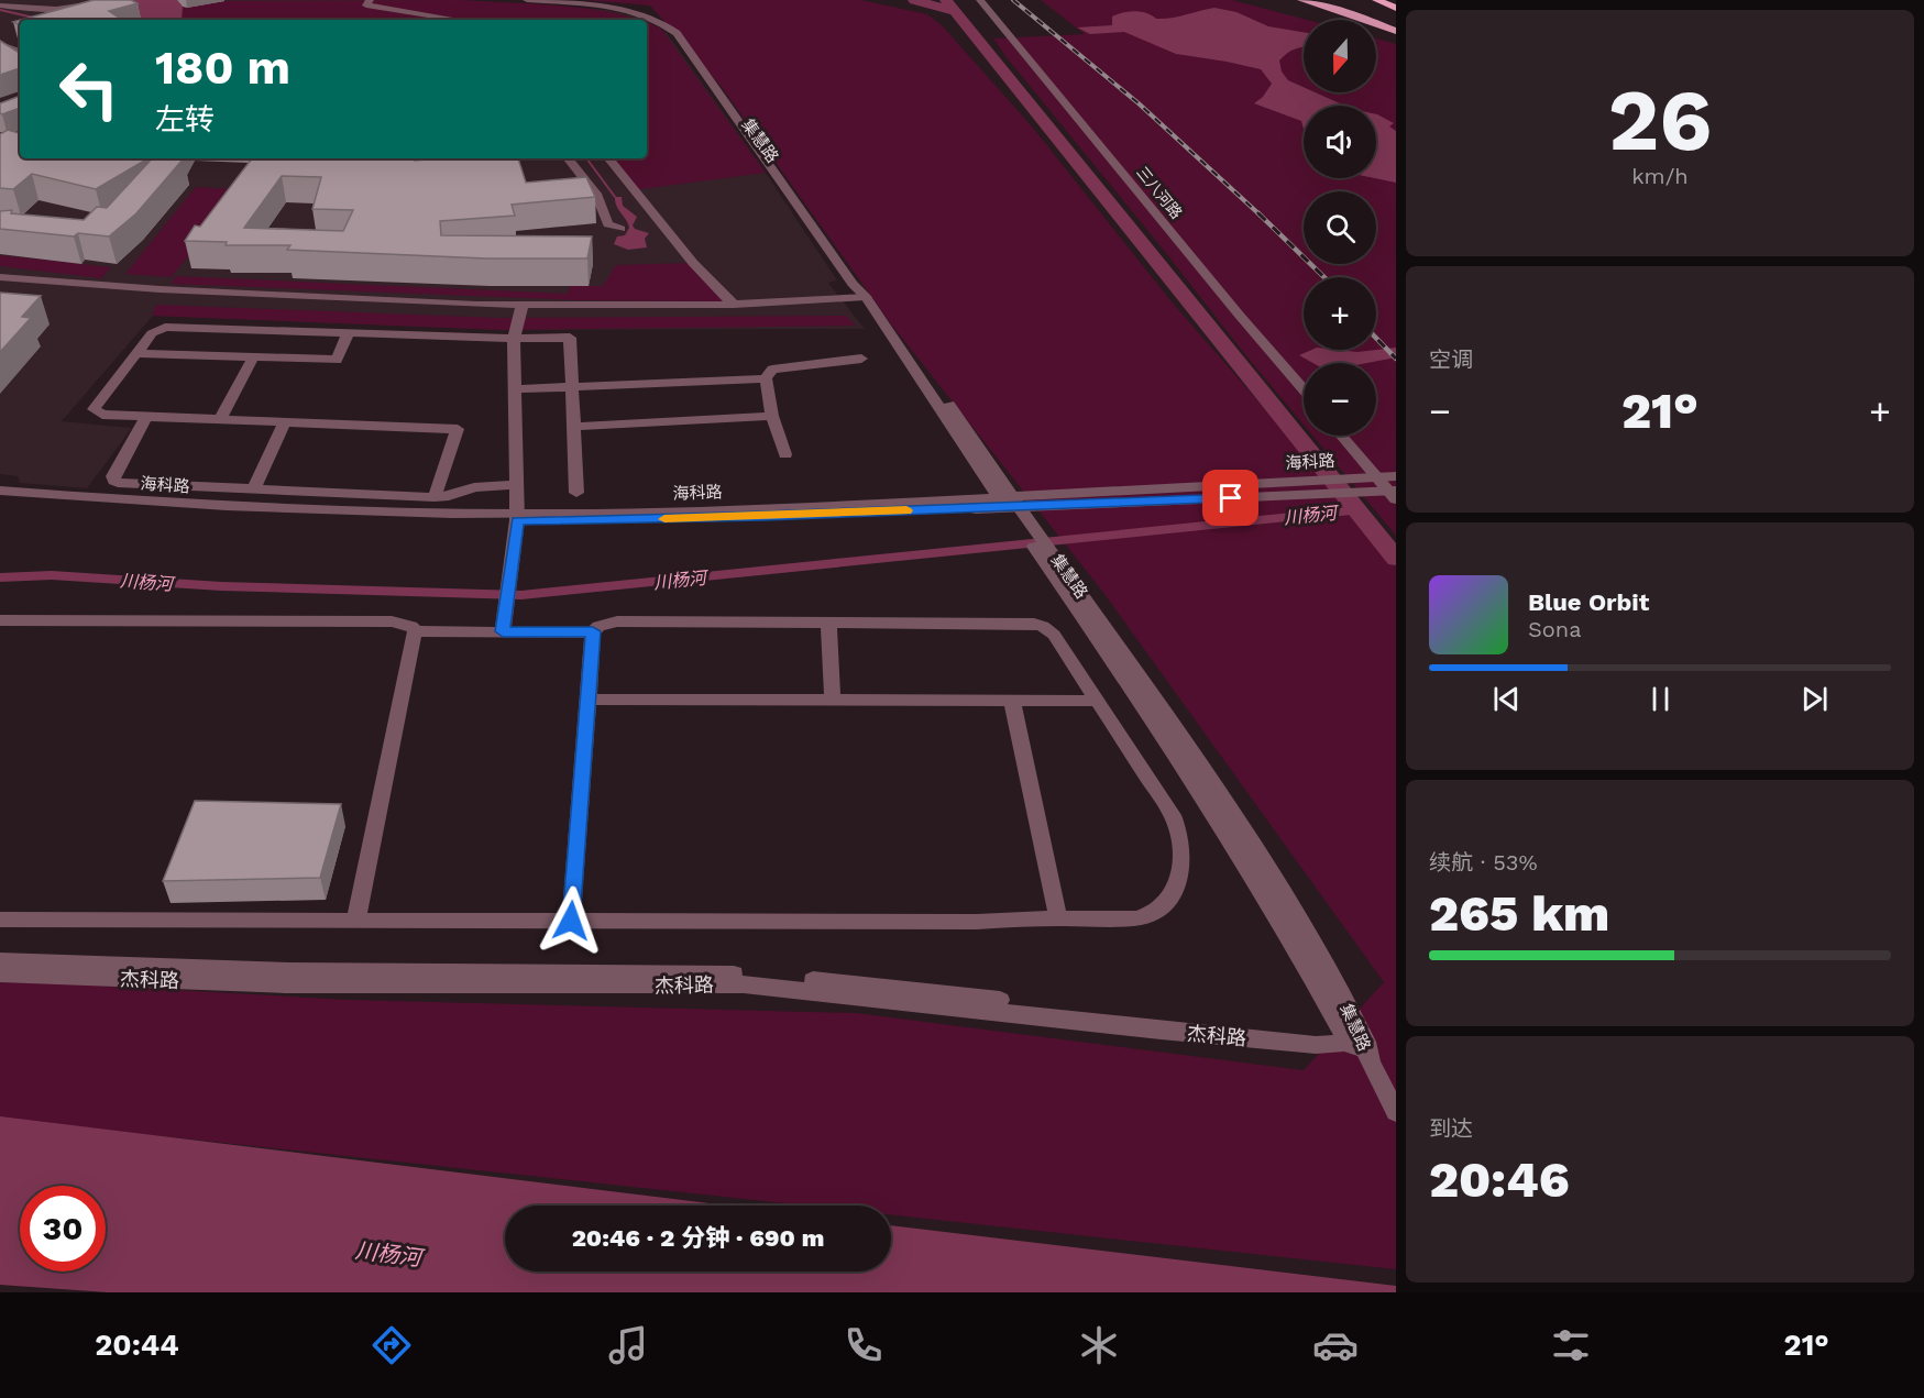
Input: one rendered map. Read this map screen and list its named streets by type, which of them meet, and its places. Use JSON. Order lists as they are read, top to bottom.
{
  "streets": {
    "street": [
      "集慧路",
      "三八河路",
      "海科路",
      "杰科路"
    ]
  },
  "crossings": [
    ["集慧路", "海科路"],
    ["集慧路", "杰科路"]
  ],
  "water": ["川杨河"],
  "north": "bottom",
  "page": {
    "tile": [
      ["26", "km/h"],
      "空调",
      ["续航 · 53%", "265 km"],
      ["到达", "20:46"]
    ],
    "map_buttons": ["+", "−"],
    "turn": ["180 m", "左转"],
    "heat": ["−", "21°", "+"],
    "song": ["Blue Orbit", "Sona"],
    "limit": "30",
    "trip": "20:46 · 2 分钟 · 690 m",
    "tabs": ["20:44", "21°"]
  }
}
